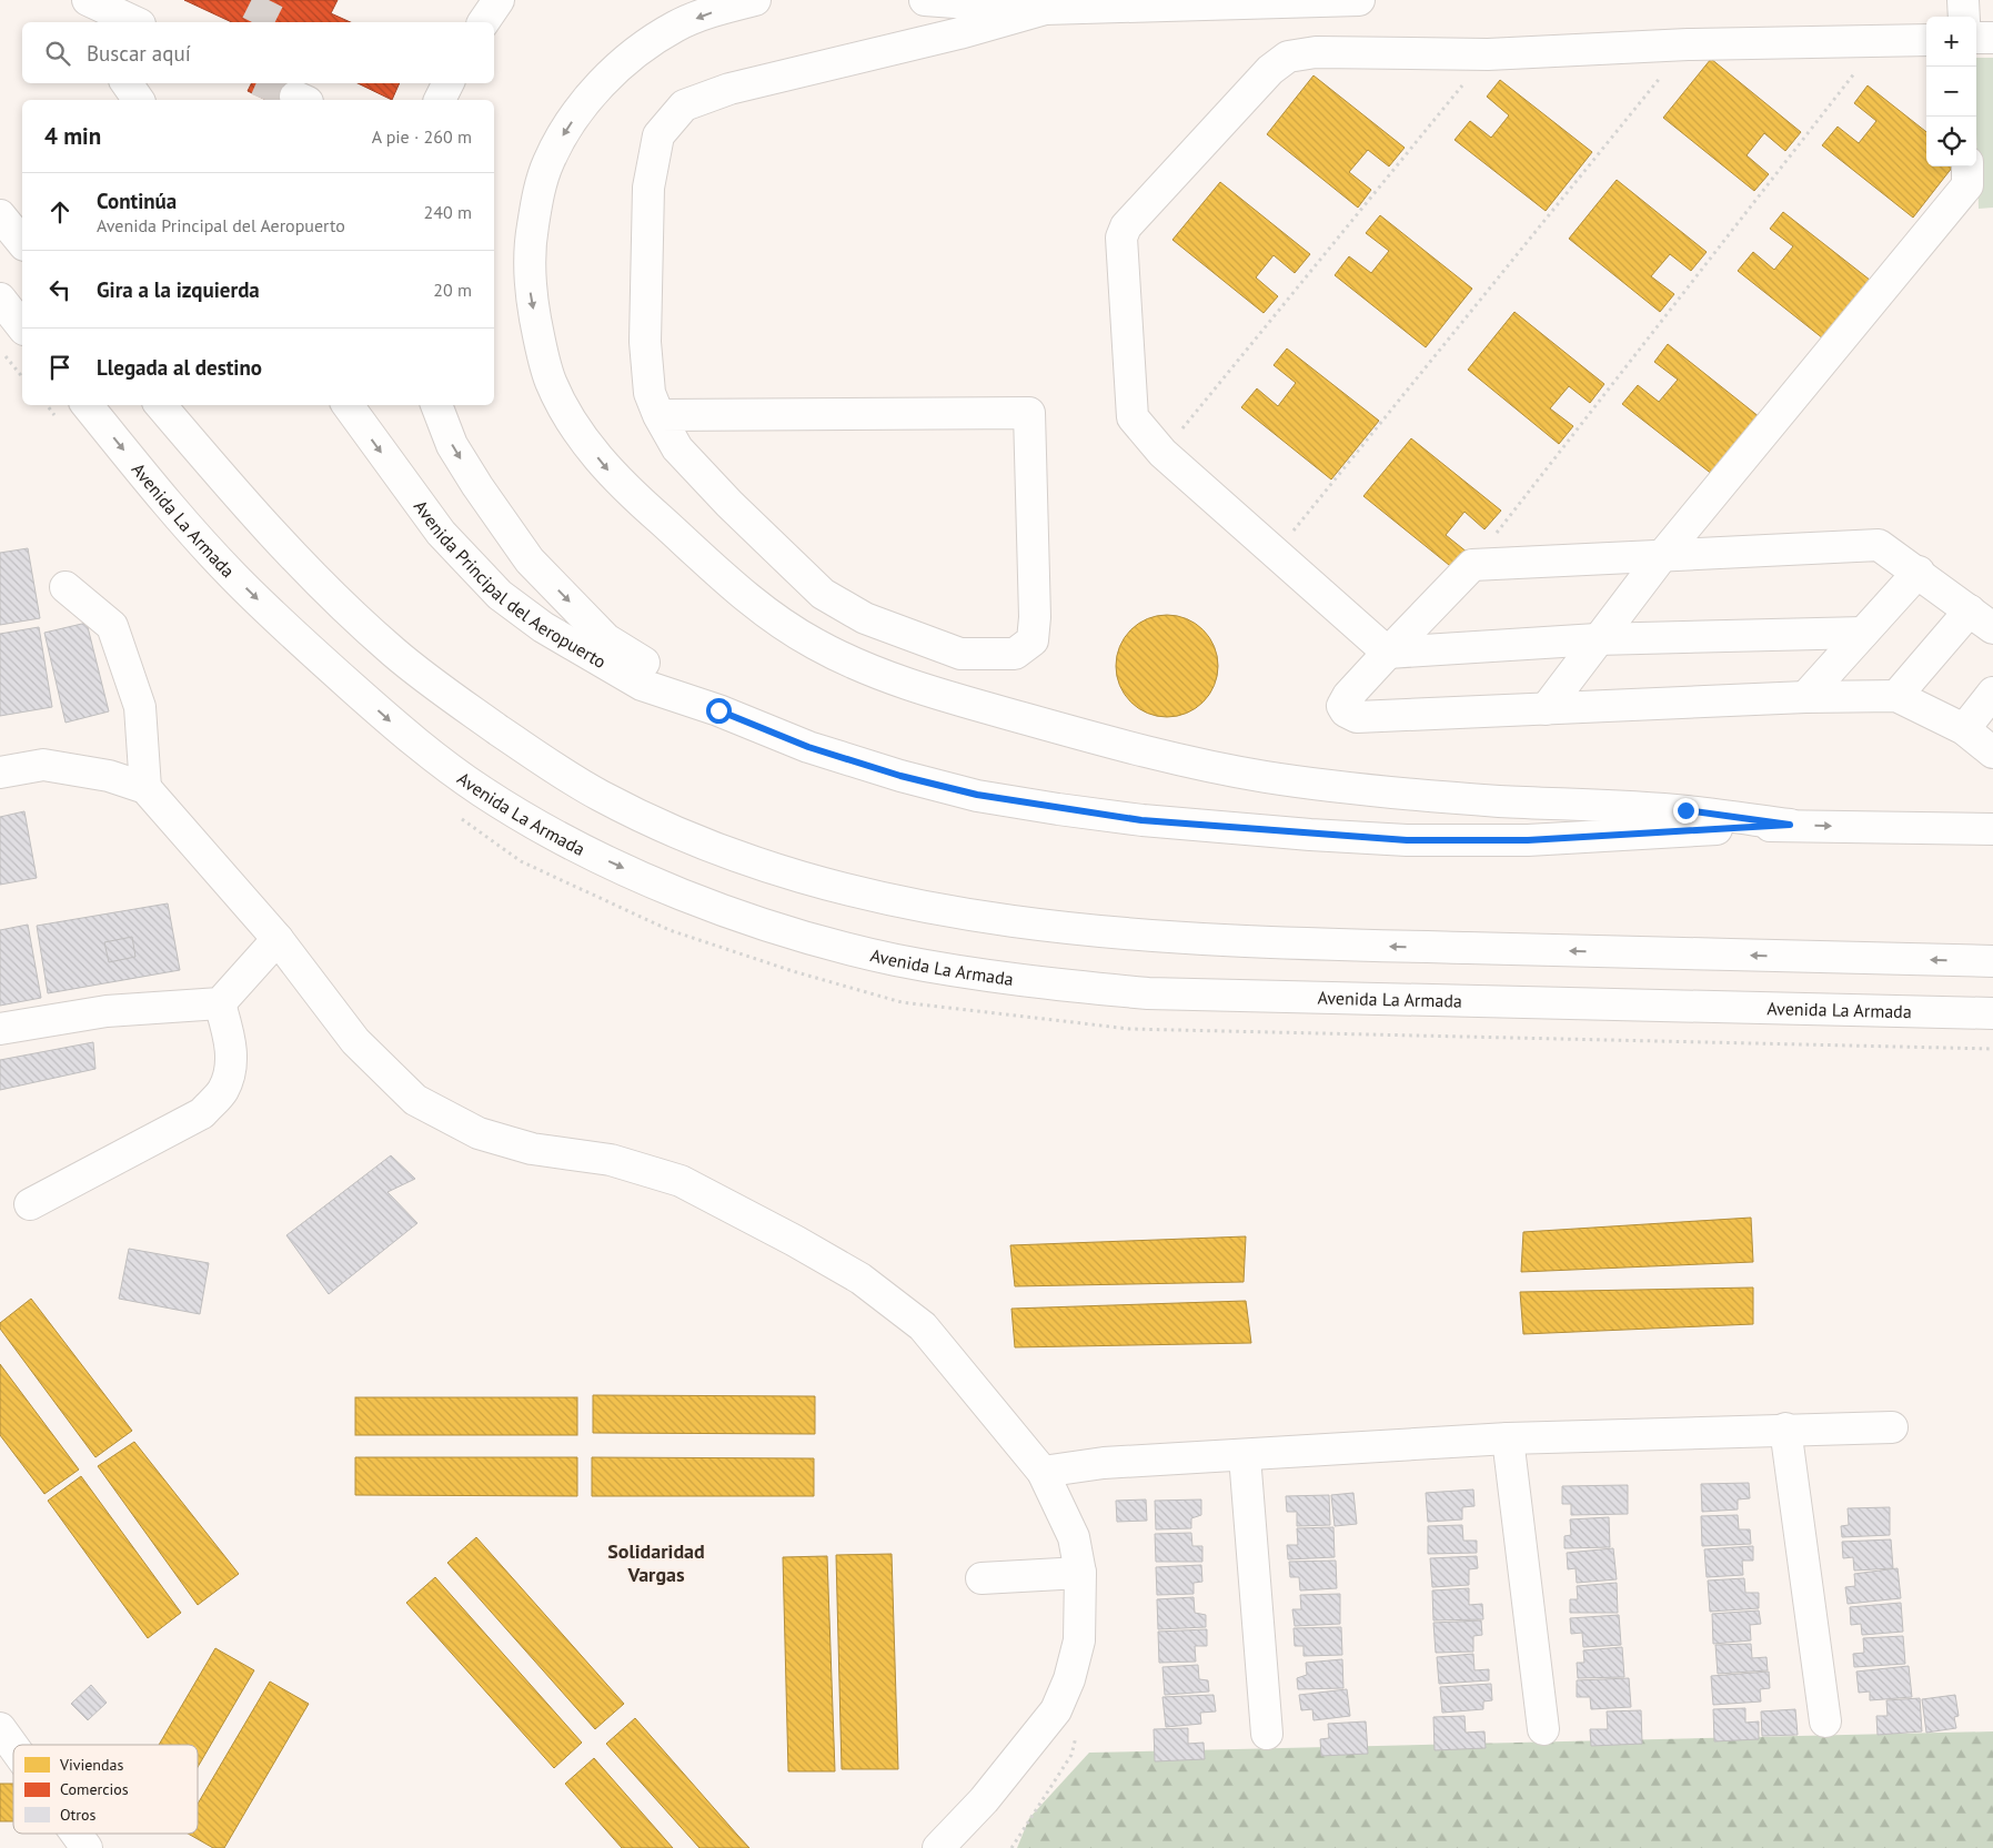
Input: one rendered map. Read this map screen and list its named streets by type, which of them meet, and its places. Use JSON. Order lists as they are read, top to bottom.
{
  "streets": {
    "main road": ["Avenida La Armada", "Avenida Principal del Aeropuerto"]
  },
  "districts": ["Solidaridad Vargas"],
  "legend": ["Viviendas", "Comercios", "Otros"],
  "page": {
    "map_buttons": ["+", "−"],
    "search": "Buscar aquí",
    "heading": ["4 min", "A pie · 260 m"],
    "list": [
      ["Continúa", "Avenida Principal del Aeropuerto", "240 m"],
      ["Gira a la izquierda", "20 m"],
      "Llegada al destino"
    ]
  }
}
